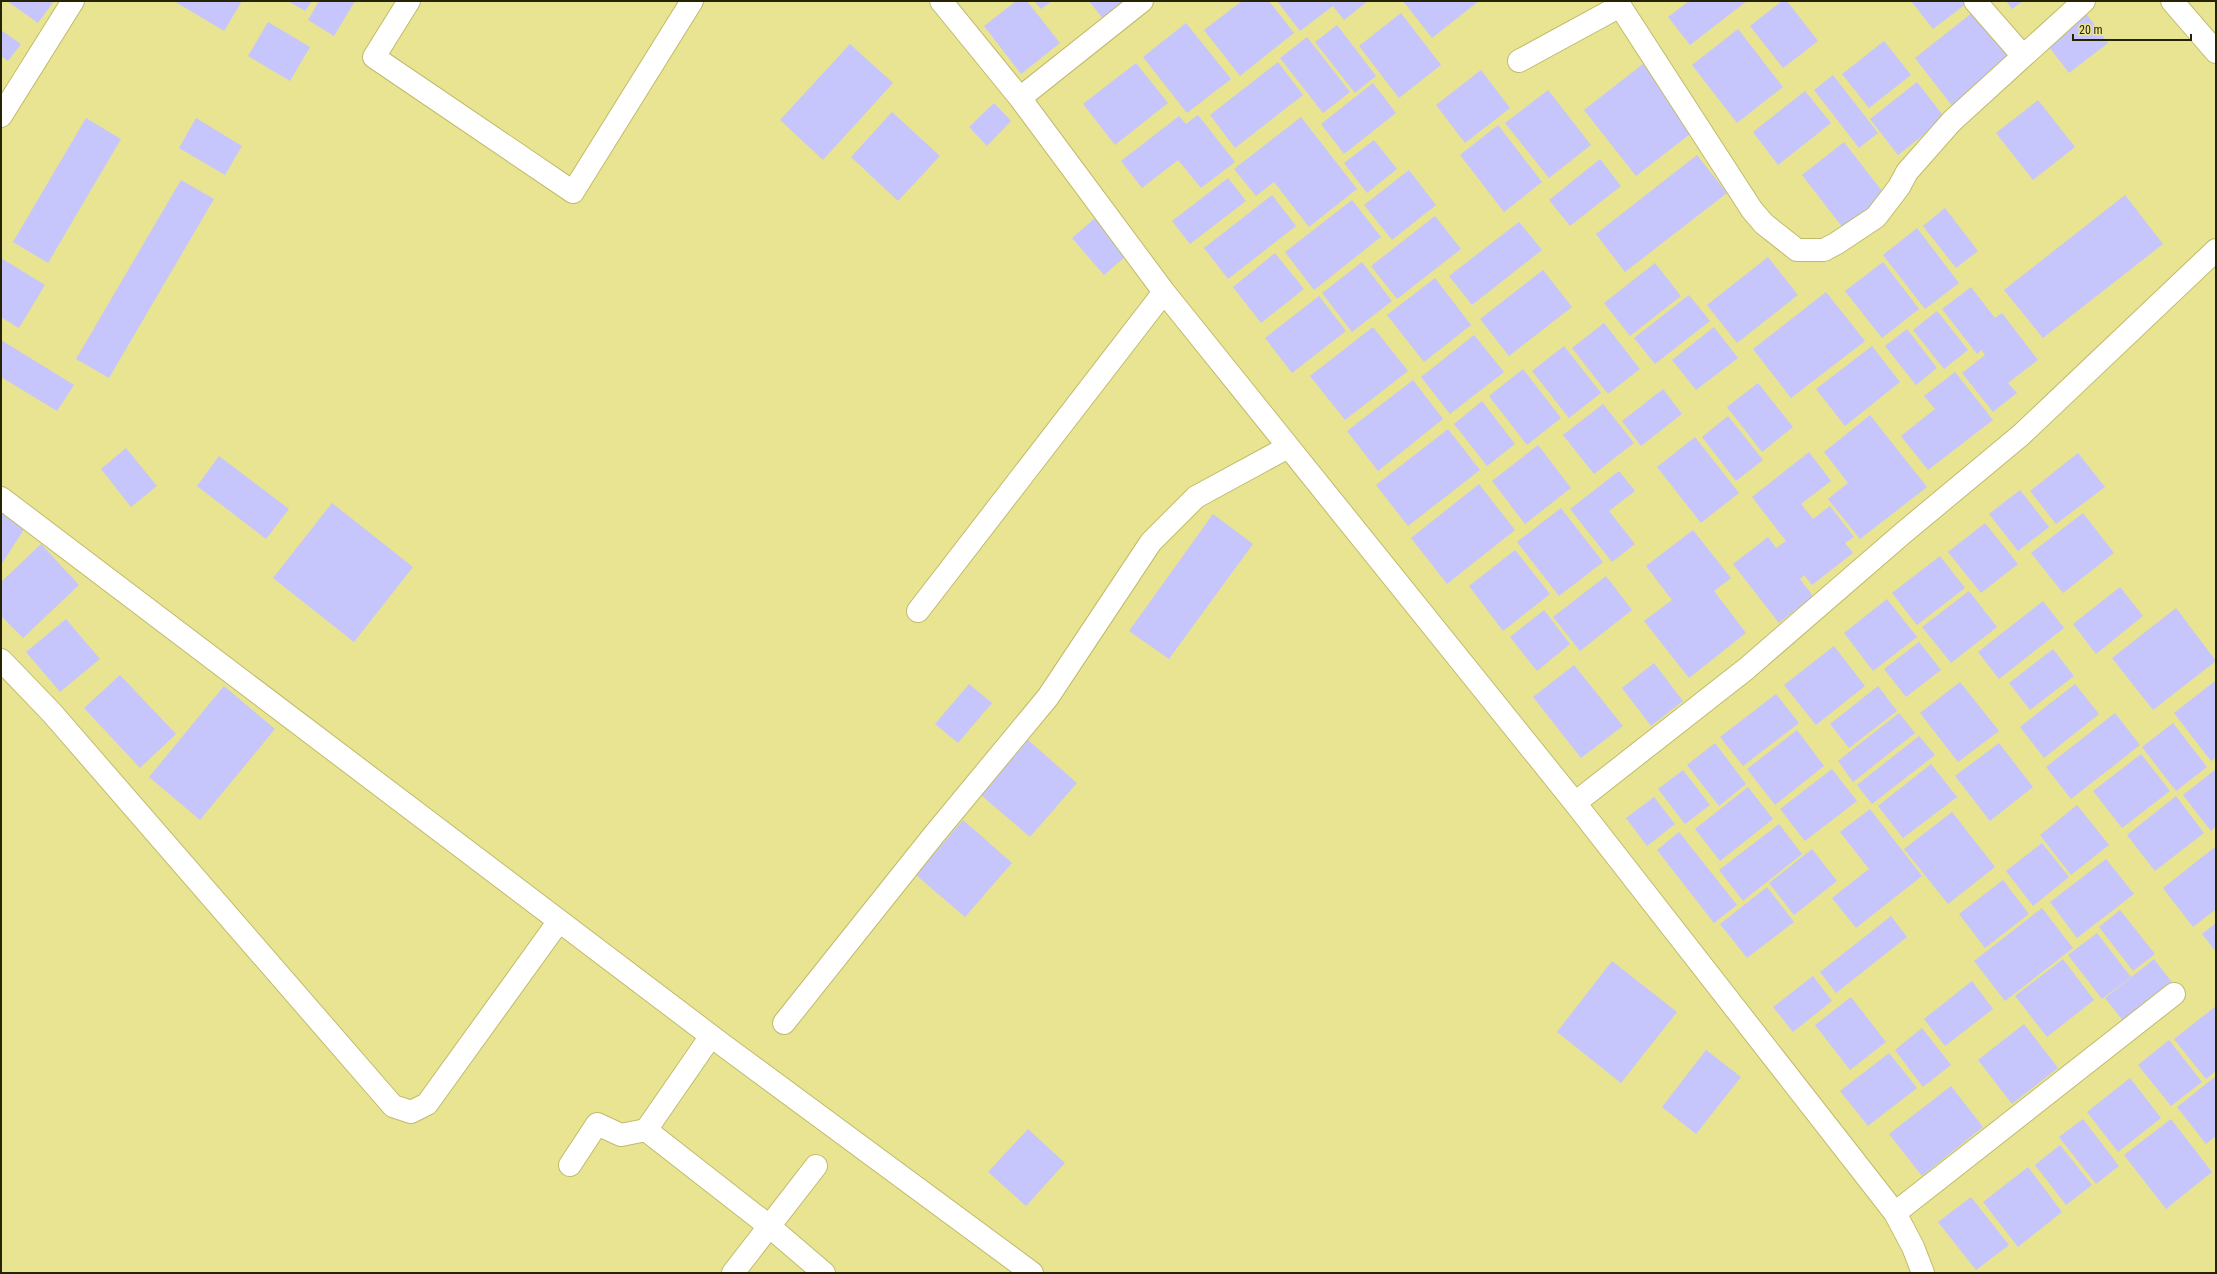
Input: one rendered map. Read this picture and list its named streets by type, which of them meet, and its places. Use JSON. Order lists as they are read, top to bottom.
{
  "scale_bar": "20 m"
}
